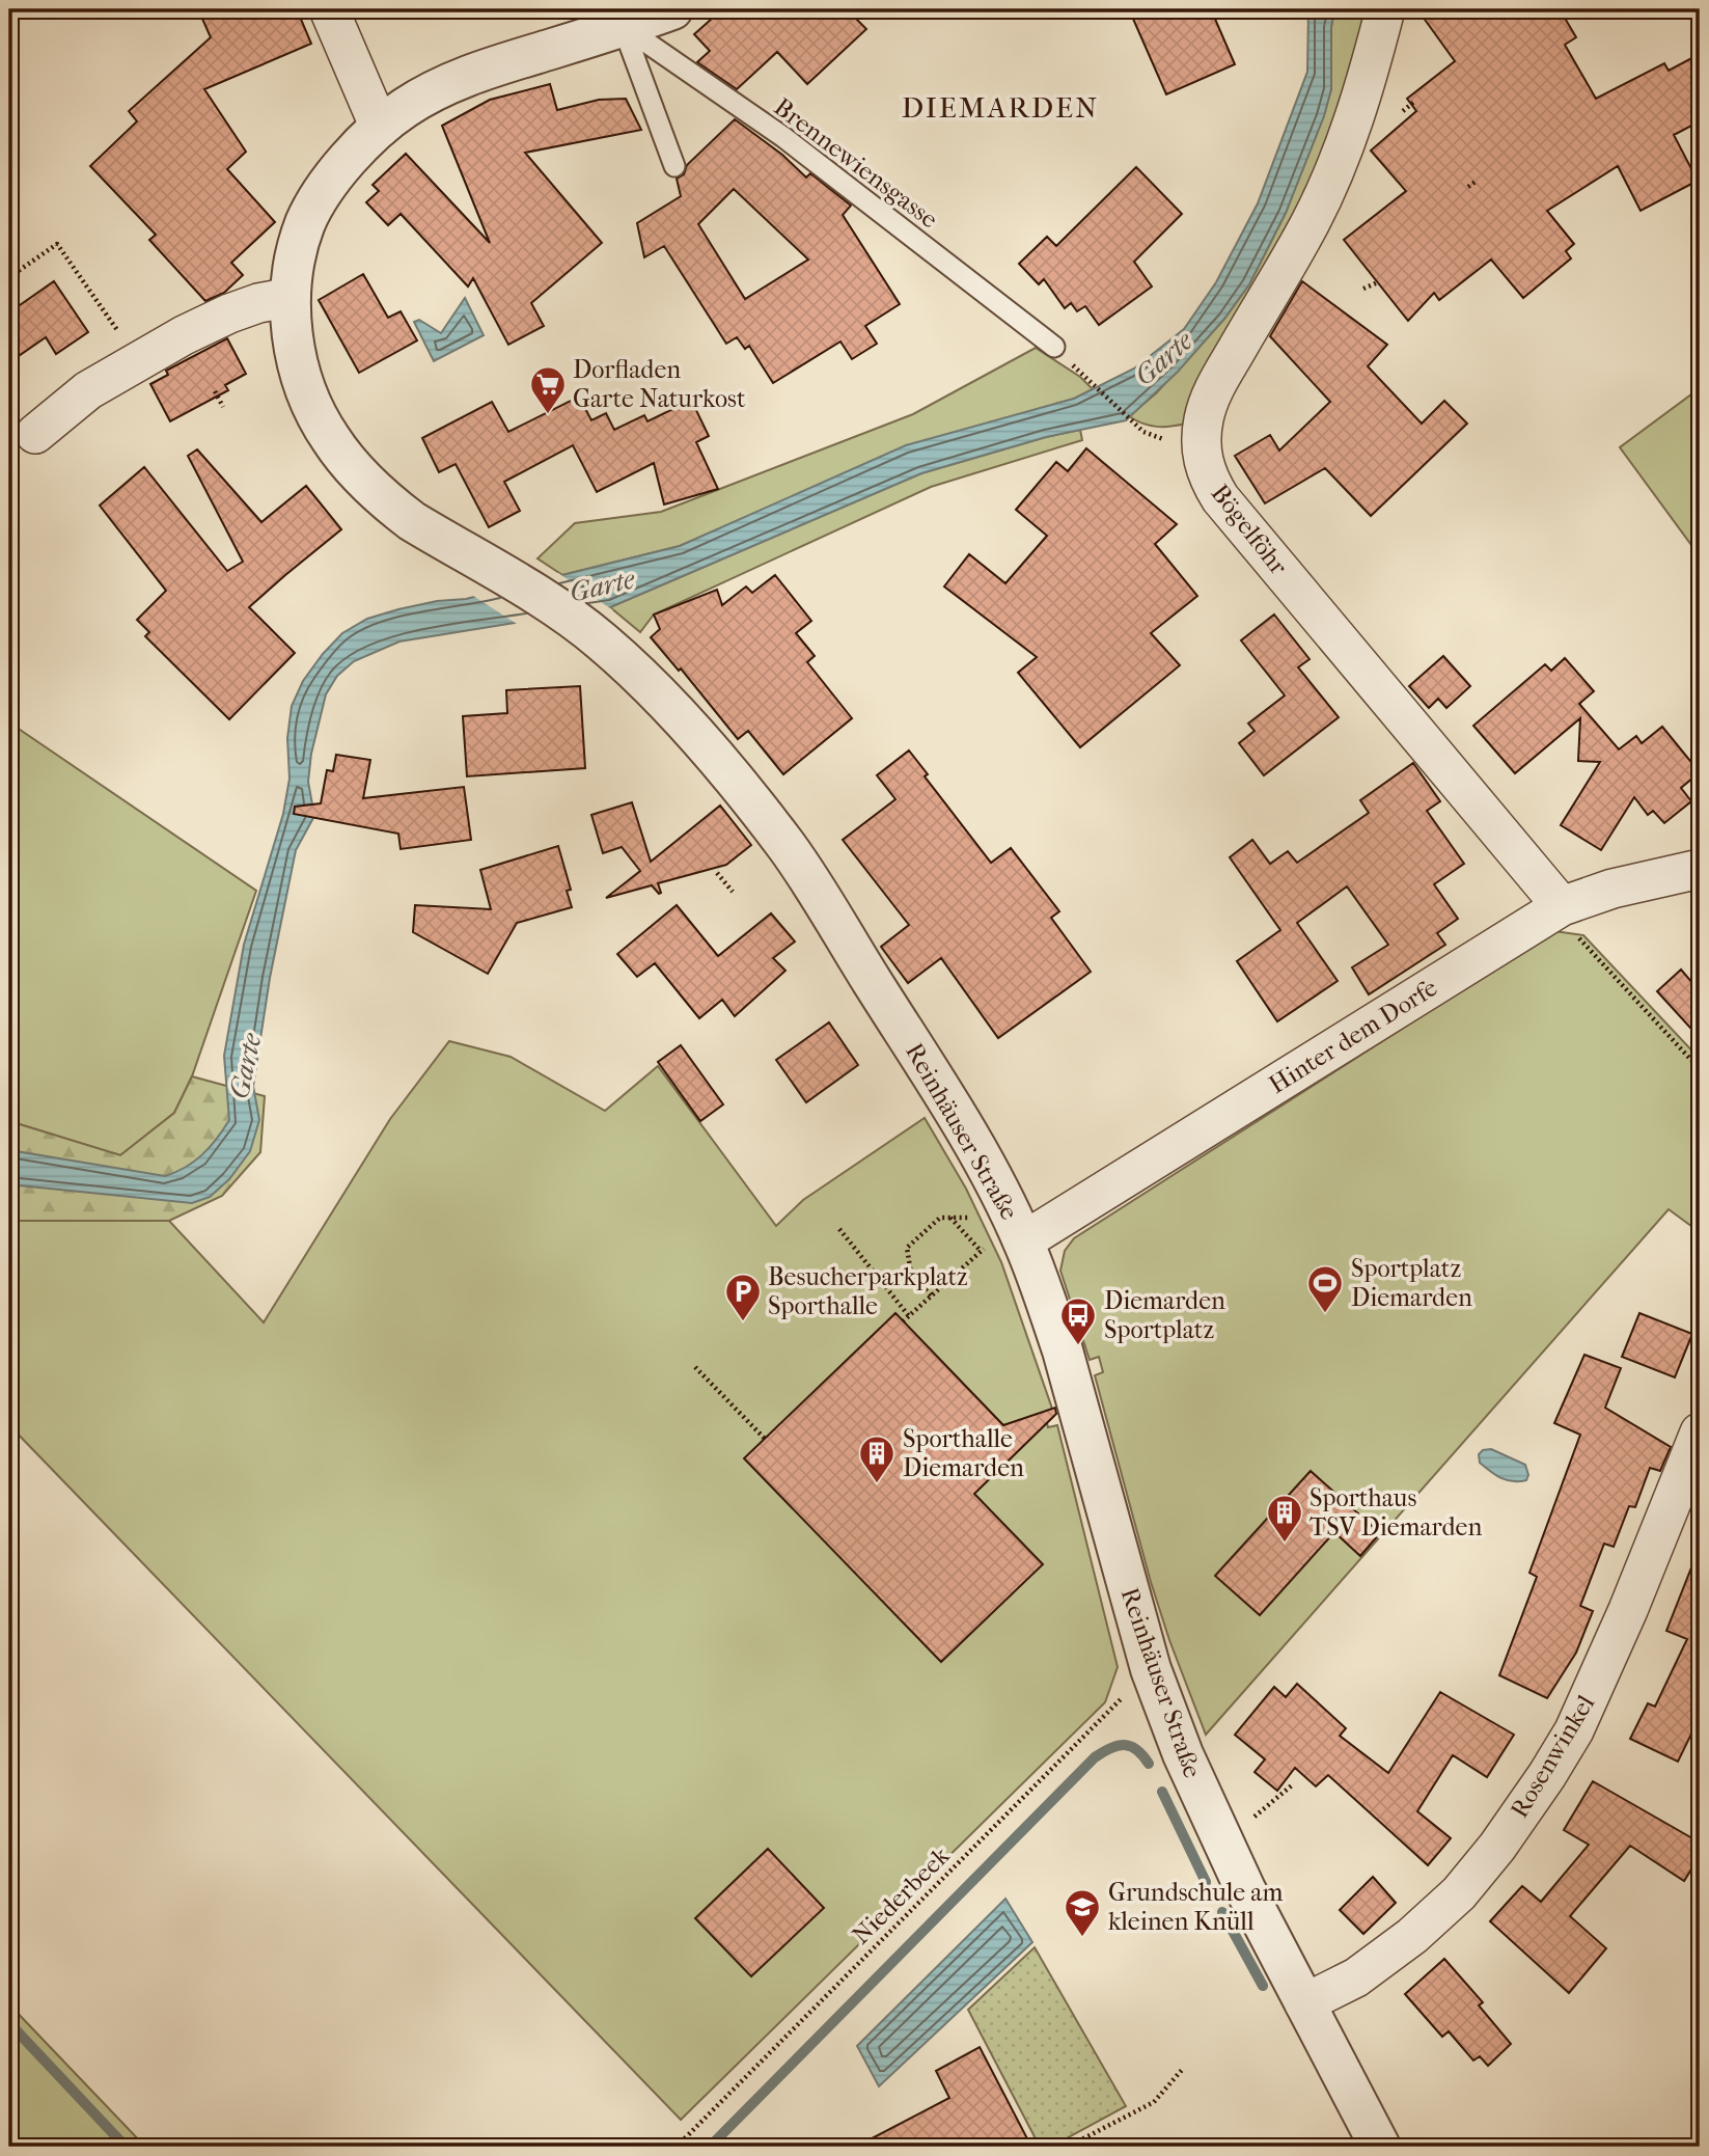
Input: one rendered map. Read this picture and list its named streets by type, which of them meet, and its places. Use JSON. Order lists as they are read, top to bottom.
{
  "streets": {
    "street": [
      "Bögelföhr",
      "Hinter dem Dorfe",
      "Reinhäuser Straße",
      "Rosenwinkel"
    ],
    "lane": ["Brennewiensgasse"],
    "path": ["Niederbeek"]
  },
  "crossings": [
    ["Brennewiensgasse", "Reinhäuser Straße"],
    ["Bögelföhr", "Hinter dem Dorfe"],
    ["Hinter dem Dorfe", "Reinhäuser Straße"],
    ["Reinhäuser Straße", "Rosenwinkel"],
    ["Reinhäuser Straße", "Niederbeek"]
  ],
  "districts": ["DIEMARDEN"],
  "water": ["Garte"],
  "places": {
    "supermarket": ["Dorfladen Garte Naturkost"],
    "sports": ["Sportplatz Diemarden"],
    "parking": ["Besucherparkplatz Sporthalle"],
    "bus stop": ["Diemarden Sportplatz"],
    "building": ["Sporthalle Diemarden", "Sporthaus TSV Diemarden"],
    "school or university": ["Grundschule am kleinen Knüll"]
  }
}
